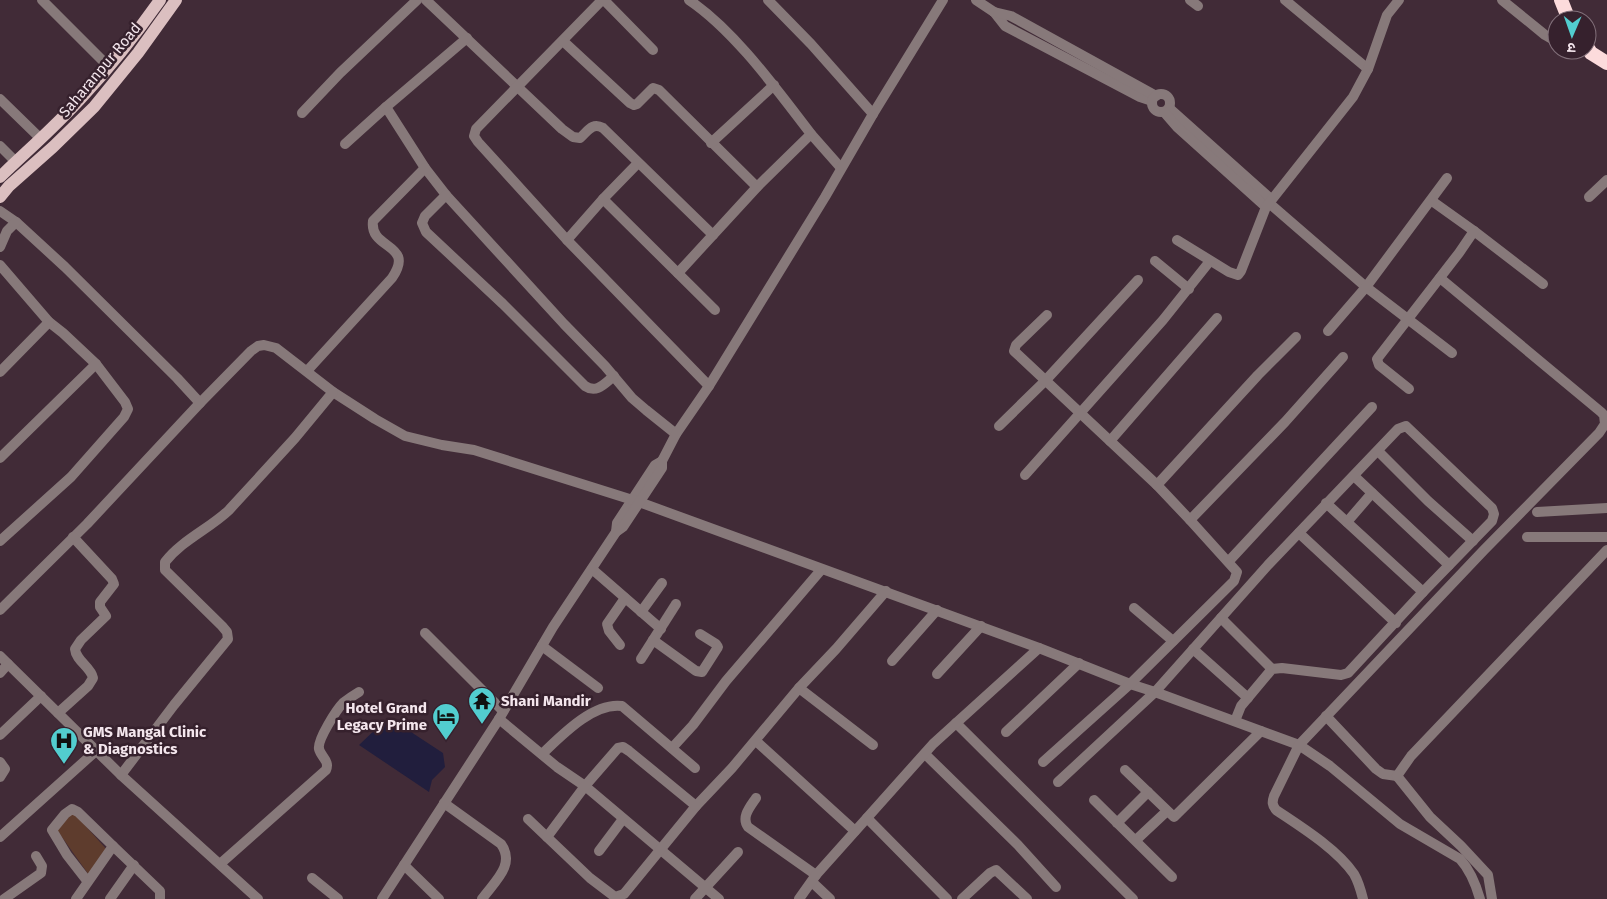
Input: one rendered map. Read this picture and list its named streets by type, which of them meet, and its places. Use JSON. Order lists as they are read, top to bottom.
{
  "streets": {
    "main road": ["Saharanpur Road"]
  },
  "places": {
    "temple": ["Shani Mandir"],
    "hotel": ["Hotel Grand Legacy Prime"],
    "hospital": ["GMS Mangal Clinic & Diagnostics"]
  },
  "north": "bottom"
}
